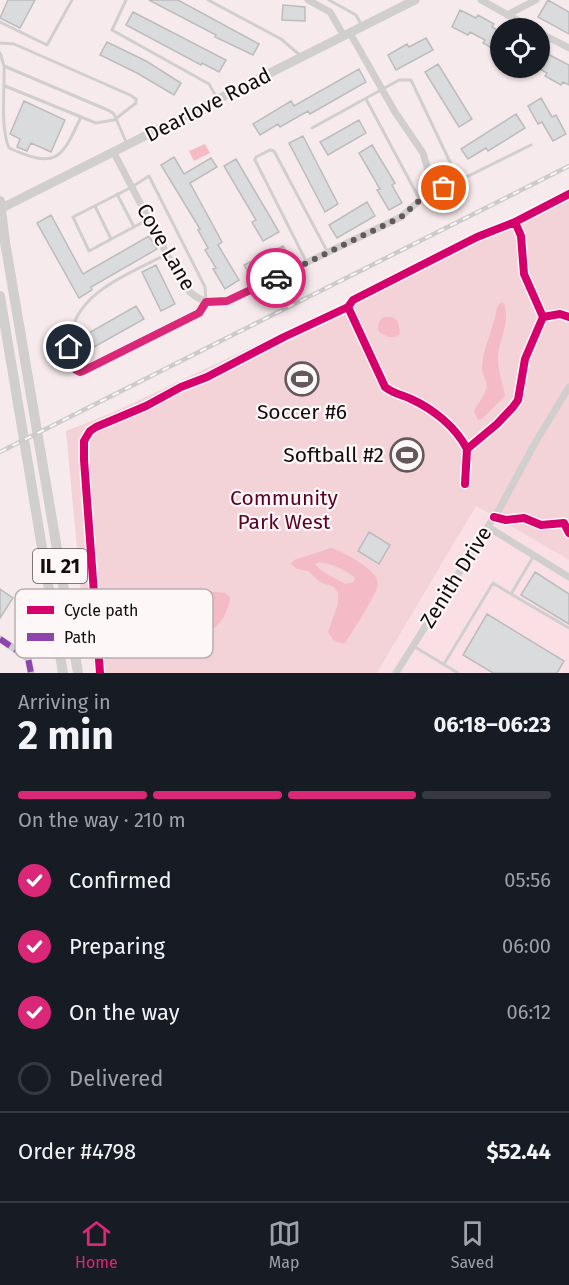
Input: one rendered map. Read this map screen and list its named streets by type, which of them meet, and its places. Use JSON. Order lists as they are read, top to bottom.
{
  "streets": {
    "main road": ["Dearlove Road", "IL 21"],
    "street": ["Cove Lane", "Zenith Drive"]
  },
  "crossings": [
    ["Dearlove Road", "Cove Lane"],
    ["Dearlove Road", "IL 21"]
  ],
  "parks": ["Community Park West"],
  "places": {
    "sports": ["Soccer #6", "Softball #2"]
  },
  "legend": ["Cycle path", "Path"],
  "page": {
    "heading": ["2 min", "Arriving in", "06:18–06:23"],
    "panel": ["Order #4798", "$52.44"],
    "bar": "On the way · 210 m",
    "list": [
      ["Confirmed", "05:56"],
      ["Preparing", "06:00"],
      ["On the way", "06:12"],
      "Delivered"
    ],
    "tabs": ["Home", "Map", "Saved"]
  }
}
